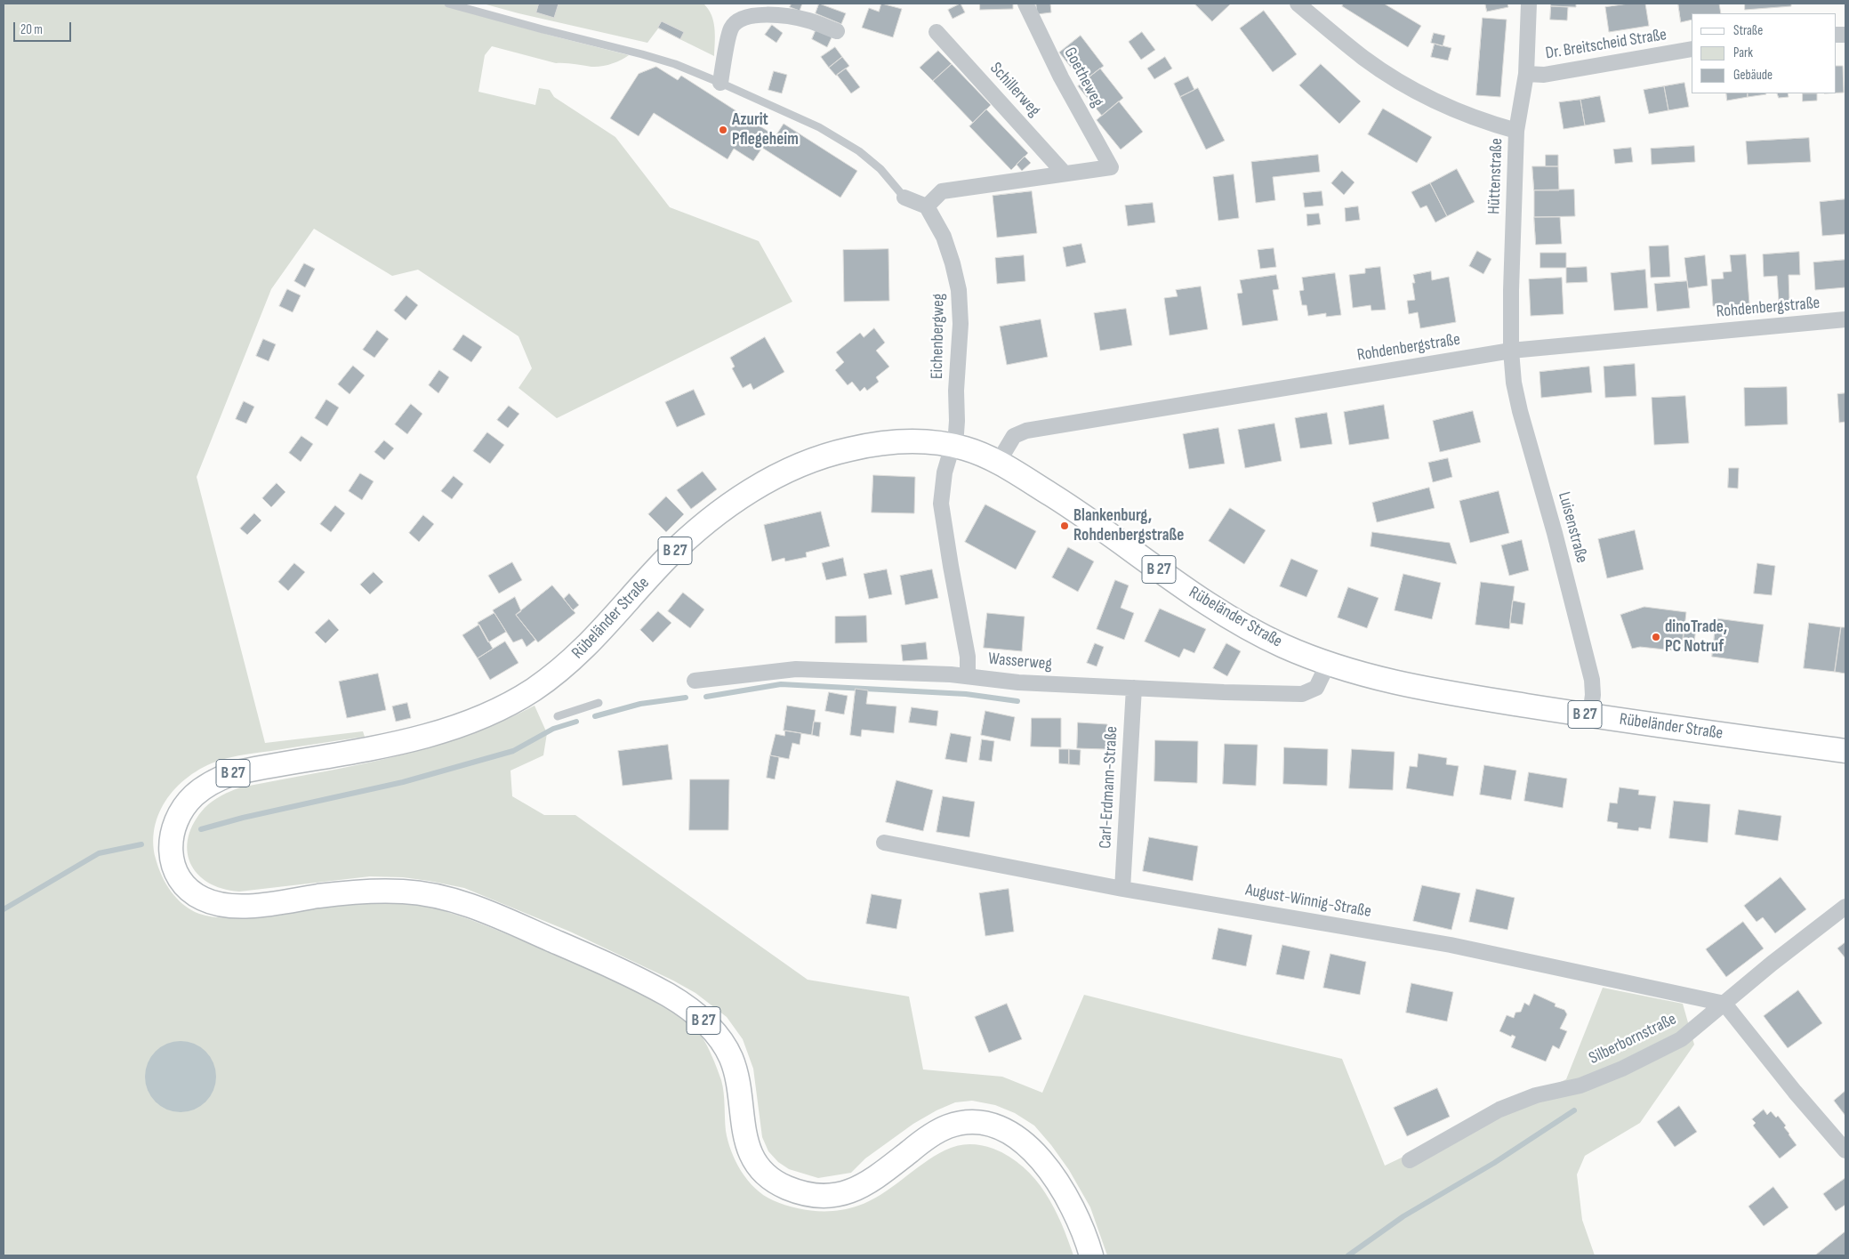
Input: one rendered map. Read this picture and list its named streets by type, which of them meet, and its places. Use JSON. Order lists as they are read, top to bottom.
{
  "streets": {
    "main road": ["B 27", "Rübeländer Straße"],
    "street": [
      "Dr. Breitscheid Straße",
      "Goetheweg",
      "Schillerweg",
      "Hüttenstraße",
      "Rohdenbergstraße",
      "Eichenbergweg",
      "Luisenstraße",
      "Wasserweg",
      "Carl-Erdmann-Straße",
      "August-Winnig-Straße",
      "Silberbornstraße"
    ]
  },
  "crossings": [
    ["Dr. Breitscheid Straße", "Hüttenstraße"],
    ["Goetheweg", "Schillerweg"],
    ["Hüttenstraße", "Rohdenbergstraße"],
    ["Hüttenstraße", "Luisenstraße"],
    ["Rohdenbergstraße", "Luisenstraße"],
    ["Rohdenbergstraße", "Rübeländer Straße"],
    ["Eichenbergweg", "Rübeländer Straße"],
    ["Eichenbergweg", "Wasserweg"],
    ["Luisenstraße", "Rübeländer Straße"],
    ["Rübeländer Straße", "Wasserweg"],
    ["Wasserweg", "Carl-Erdmann-Straße"],
    ["Carl-Erdmann-Straße", "August-Winnig-Straße"],
    ["August-Winnig-Straße", "Silberbornstraße"]
  ],
  "places": ["Azurit Pflegeheim", "Blankenburg, Rohdenbergstraße", "dinoTrade, PC Notruf"],
  "legend": ["Straße", "Park", "Gebäude"],
  "scale_bar": "20 m"
}
